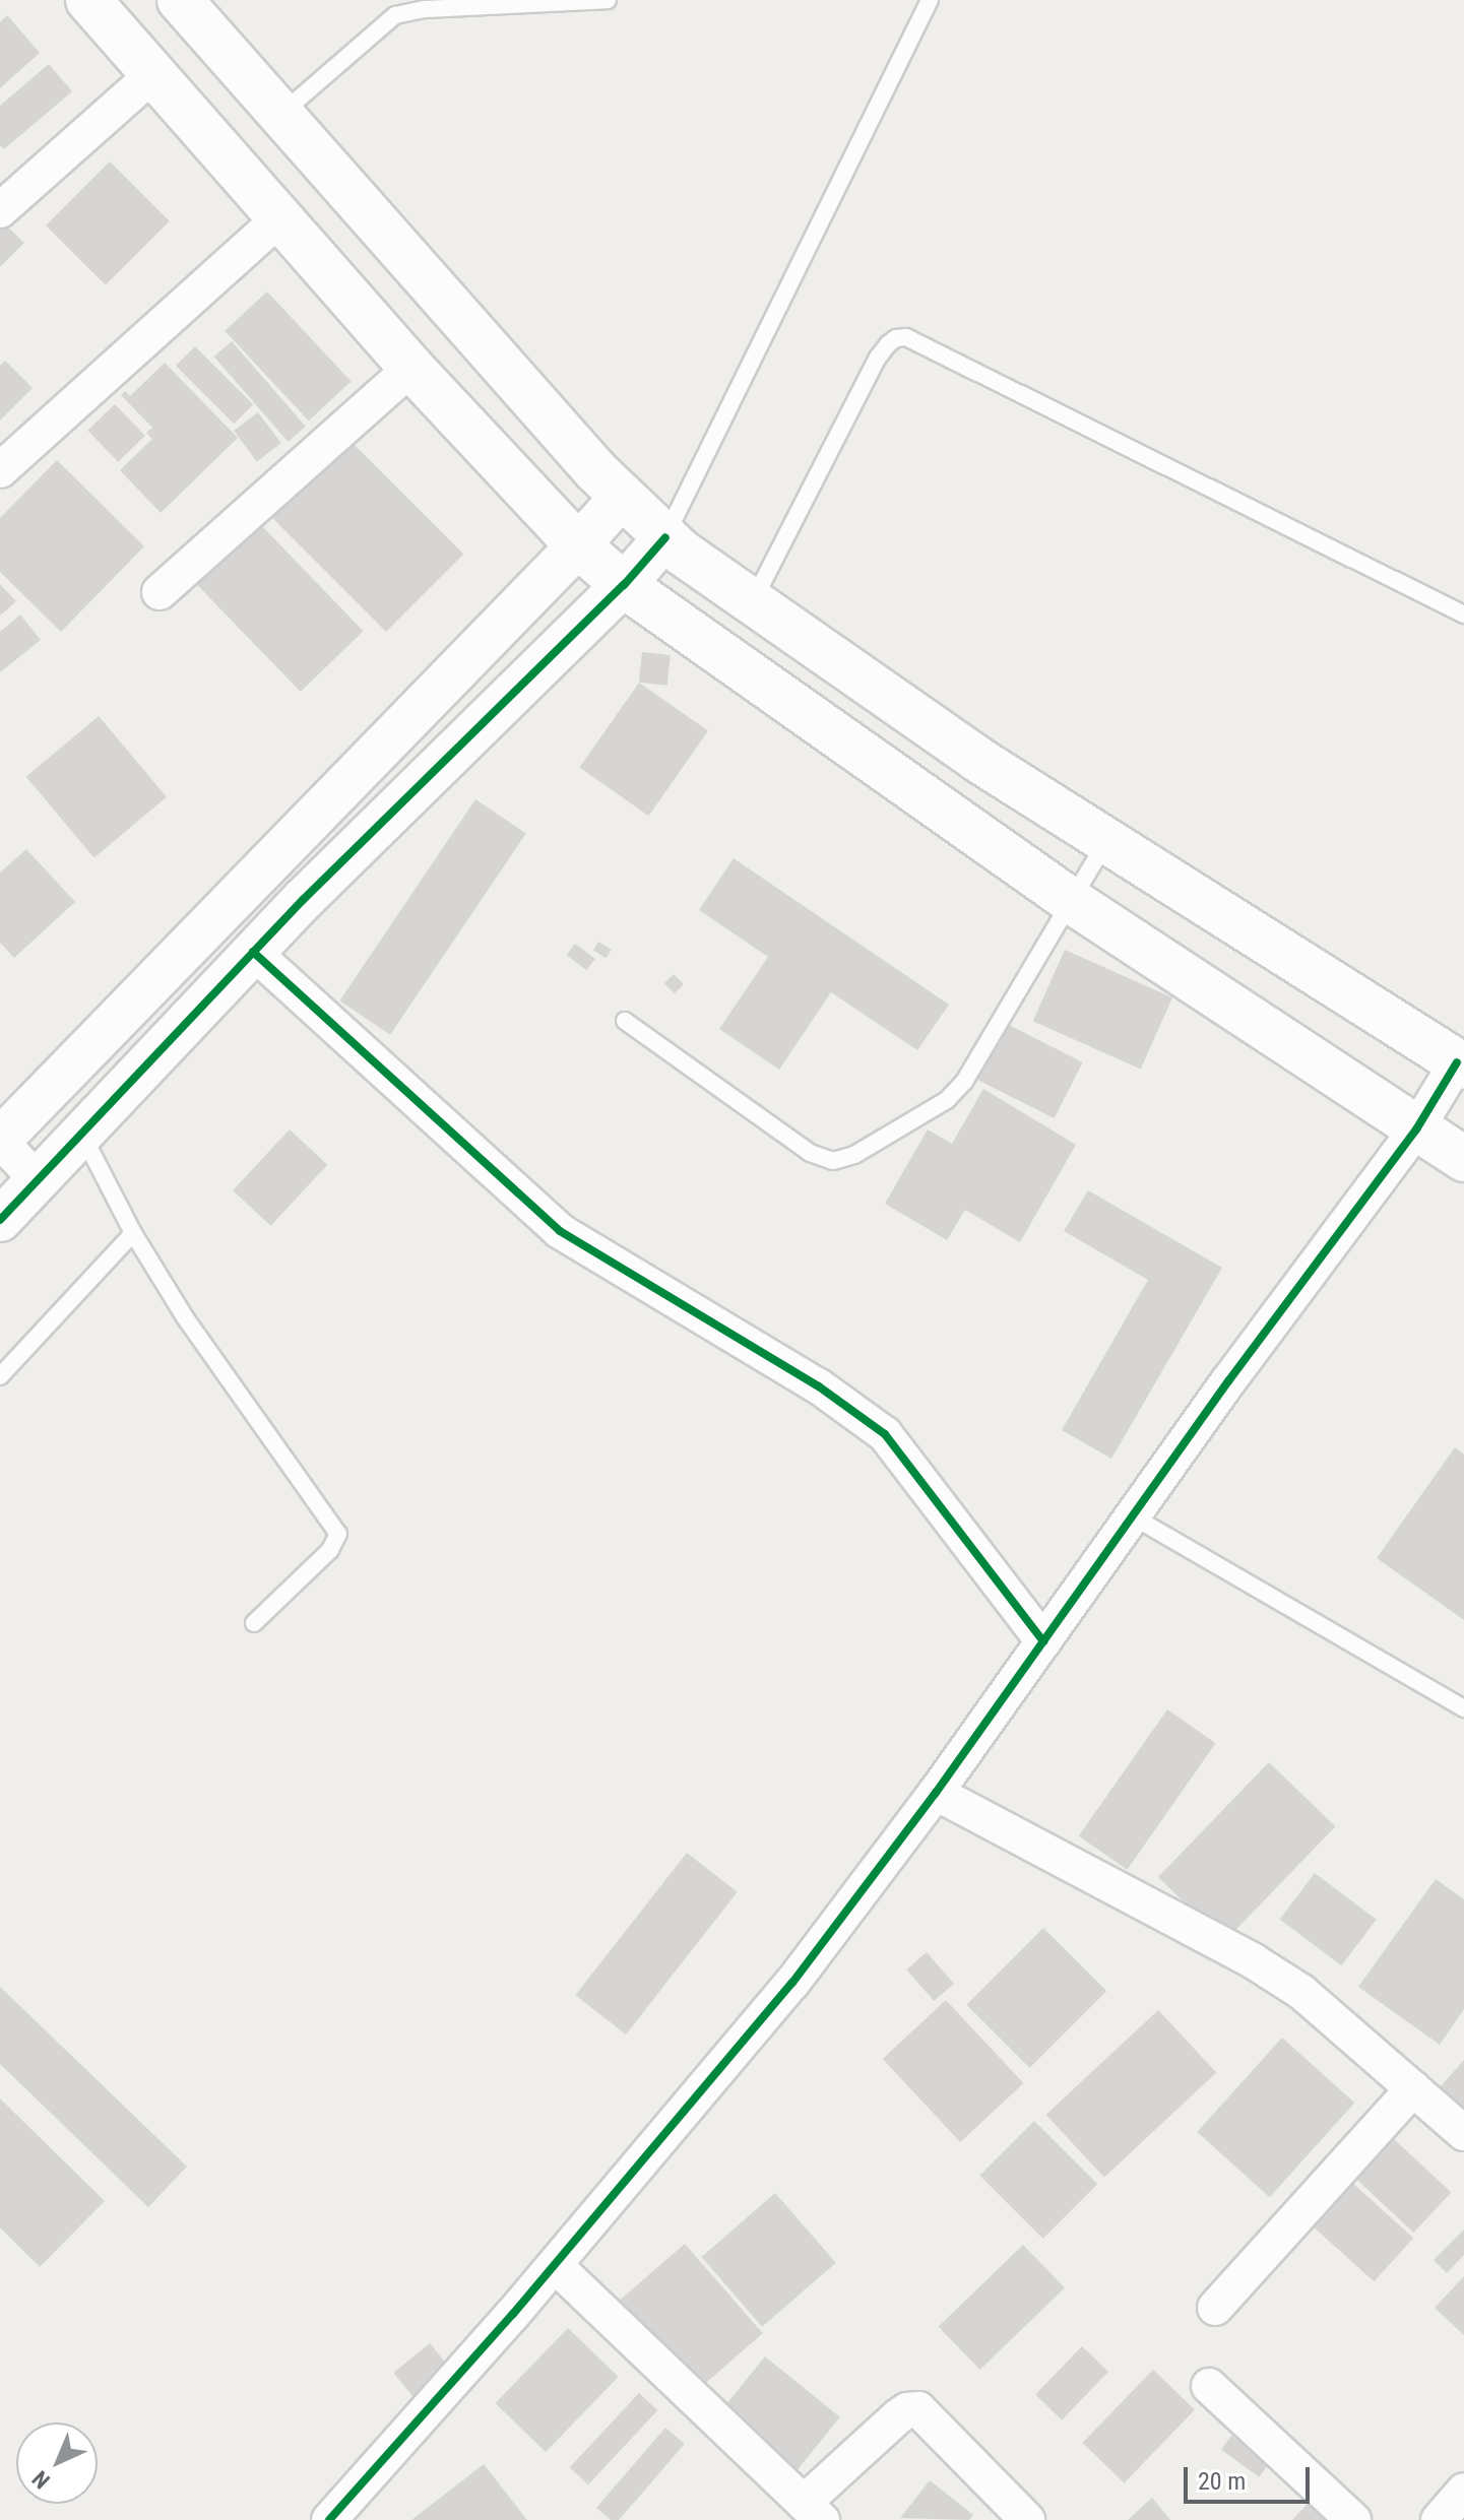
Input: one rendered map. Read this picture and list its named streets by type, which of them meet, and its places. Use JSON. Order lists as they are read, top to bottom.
{
  "scale_bar": "20 m",
  "north": "bottom left"
}
